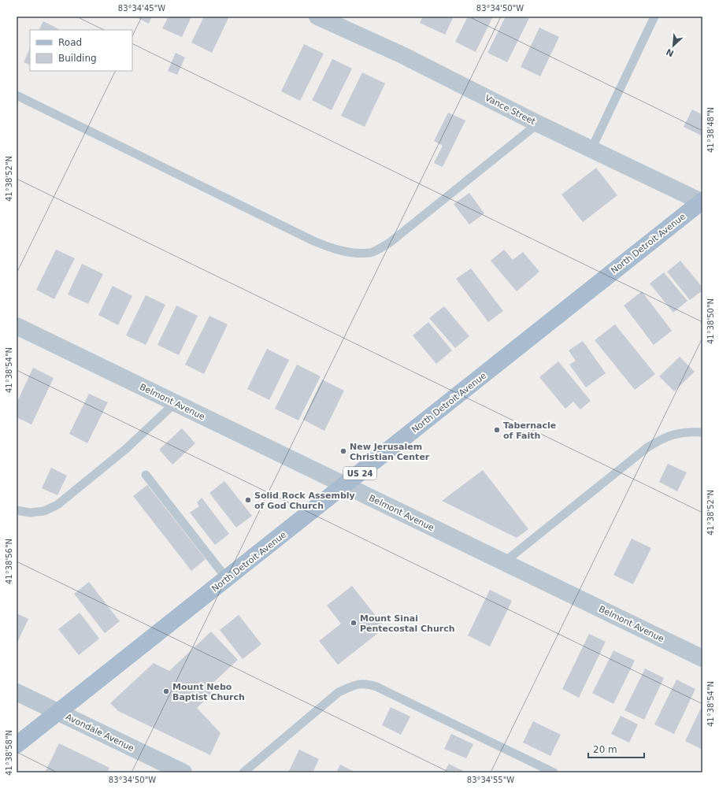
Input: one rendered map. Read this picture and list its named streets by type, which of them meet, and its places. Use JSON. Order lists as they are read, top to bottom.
{
  "streets": {
    "main road": ["North Detroit Avenue", "US 24"],
    "street": ["Vance Street", "Belmont Avenue", "Avondale Avenue"]
  },
  "crossings": [
    ["Vance Street", "North Detroit Avenue"],
    ["North Detroit Avenue", "Belmont Avenue"],
    ["North Detroit Avenue", "Avondale Avenue"]
  ],
  "places": [
    "Tabernacle of Faith",
    "New Jerusalem Christian Center",
    "Solid Rock Assembly of God Church",
    "Mount Sinai Pentecostal Church",
    "Mount Nebo Baptist Church"
  ],
  "legend": ["Road", "Building"],
  "scale_bar": "20 m",
  "north": "bottom left",
  "coordinates": [
    "83°34'45\"W",
    "83°34'50\"W",
    "41°38'48\"N",
    "41°38'52\"N",
    "41°38'50\"N",
    "41°38'54\"N",
    "41°38'56\"N",
    "41°38'58\"N",
    "83°34'55\"W"
  ]
}
